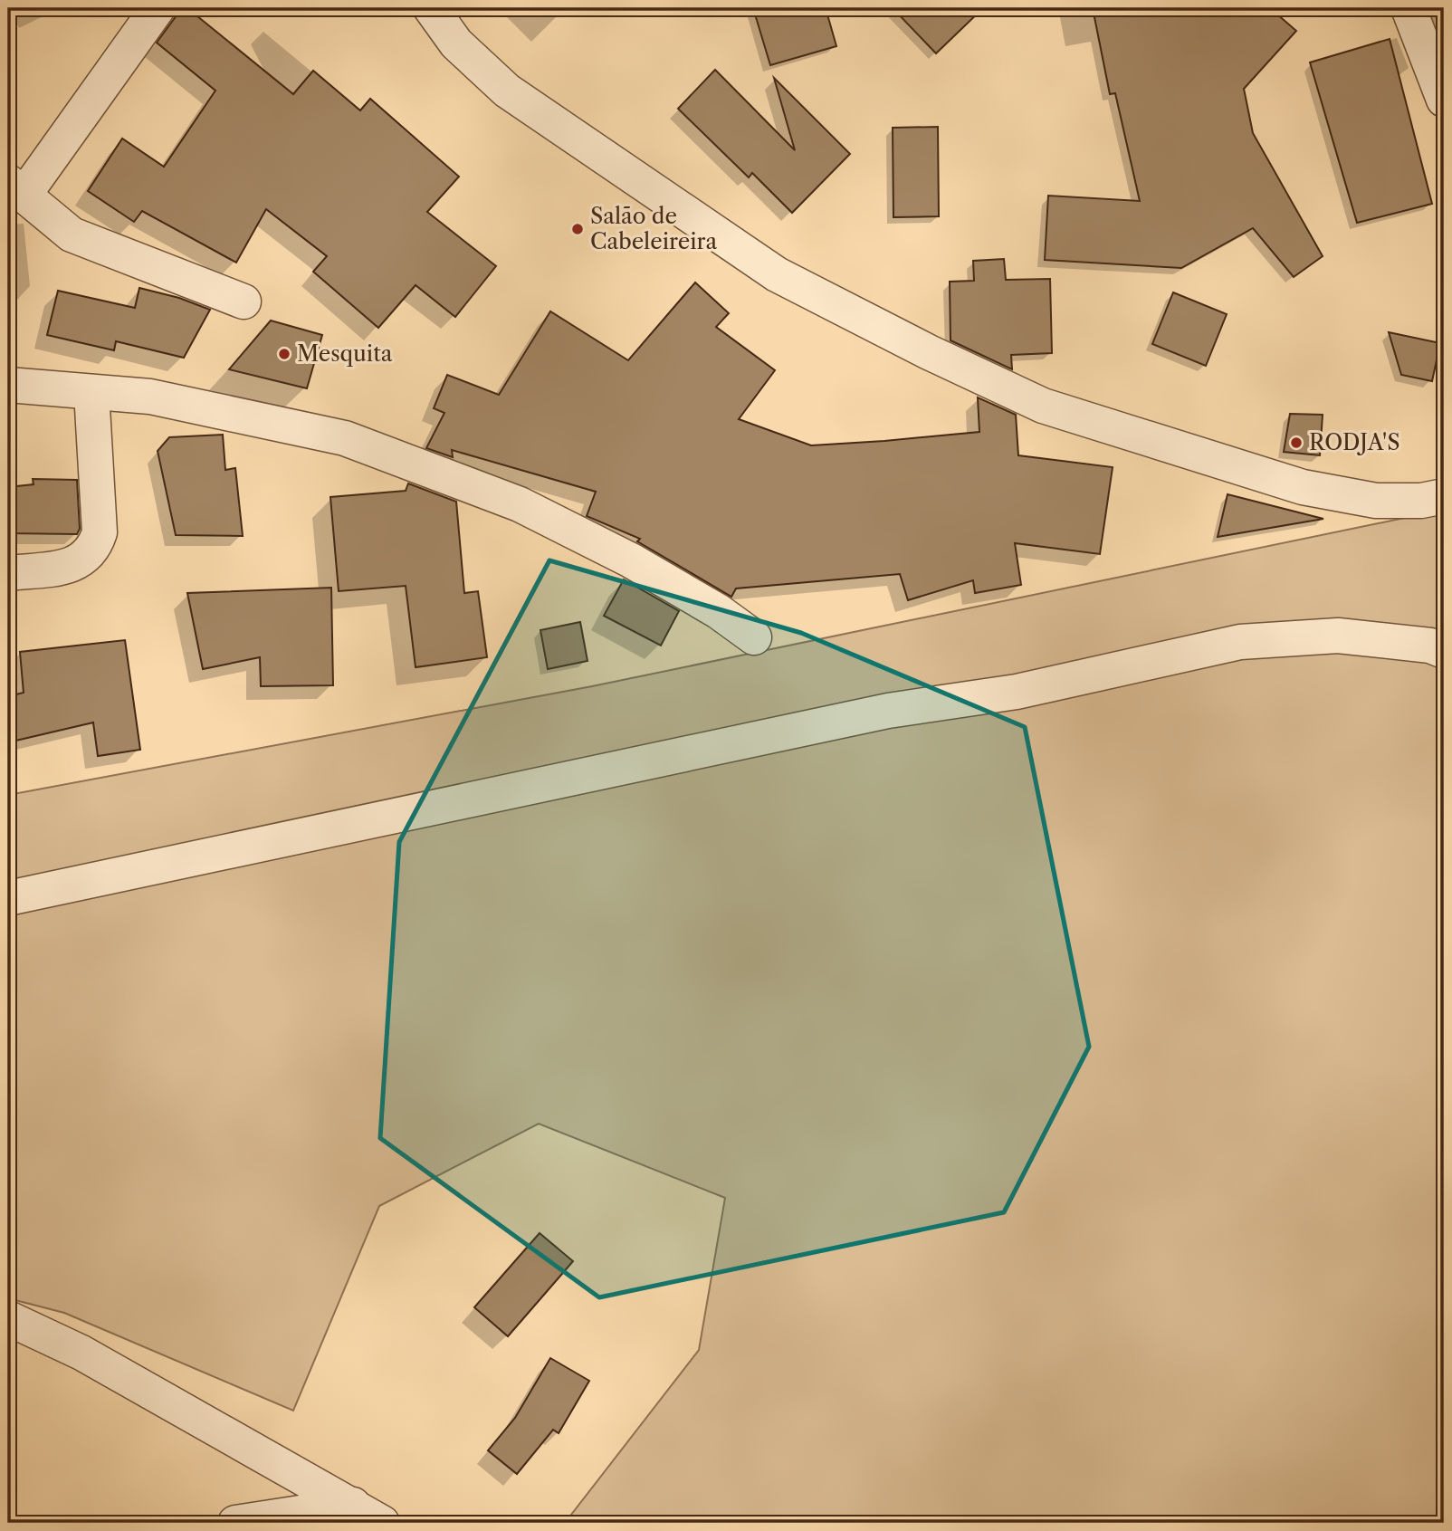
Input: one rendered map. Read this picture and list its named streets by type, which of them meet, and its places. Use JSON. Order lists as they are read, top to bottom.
{
  "places": ["Salão de Cabeleireira", "Mesquita", "RODJA'S"]
}
